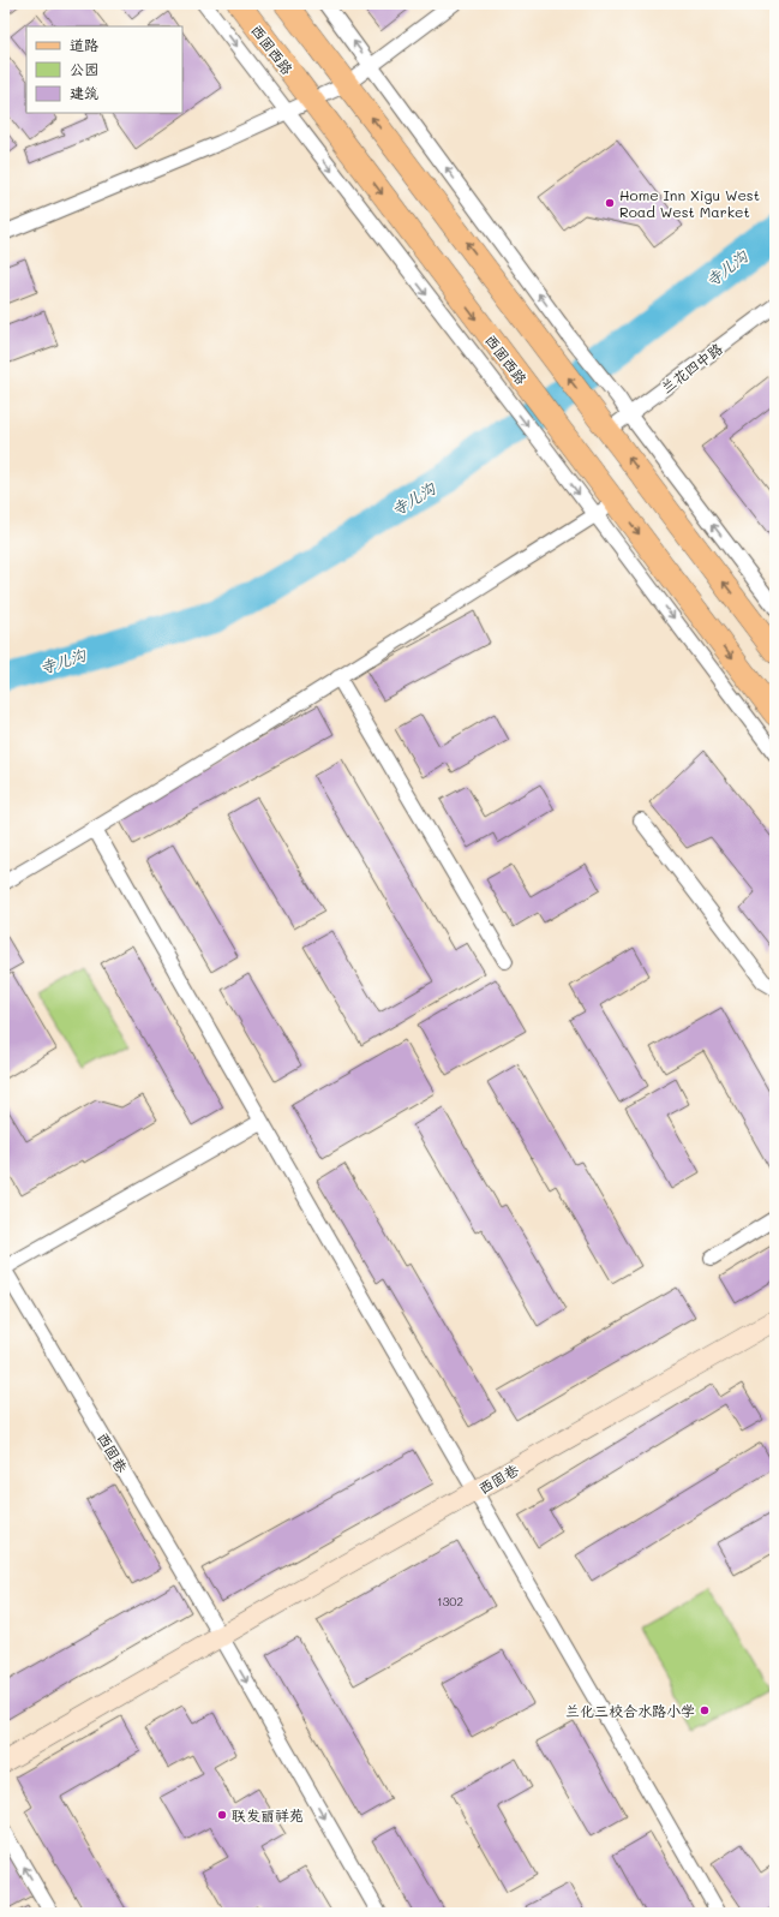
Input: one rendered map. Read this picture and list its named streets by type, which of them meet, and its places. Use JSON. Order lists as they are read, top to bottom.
{
  "streets": {
    "main road": ["西固西路"],
    "street": ["兰花四中路", "西固巷"]
  },
  "water": ["寺儿沟"],
  "places": ["Home Inn Xigu West Road West Market", "兰化三校合水路小学", "联发丽祥苑"],
  "house_numbers": ["1302"],
  "legend": ["道路", "公园", "建筑"]
}
